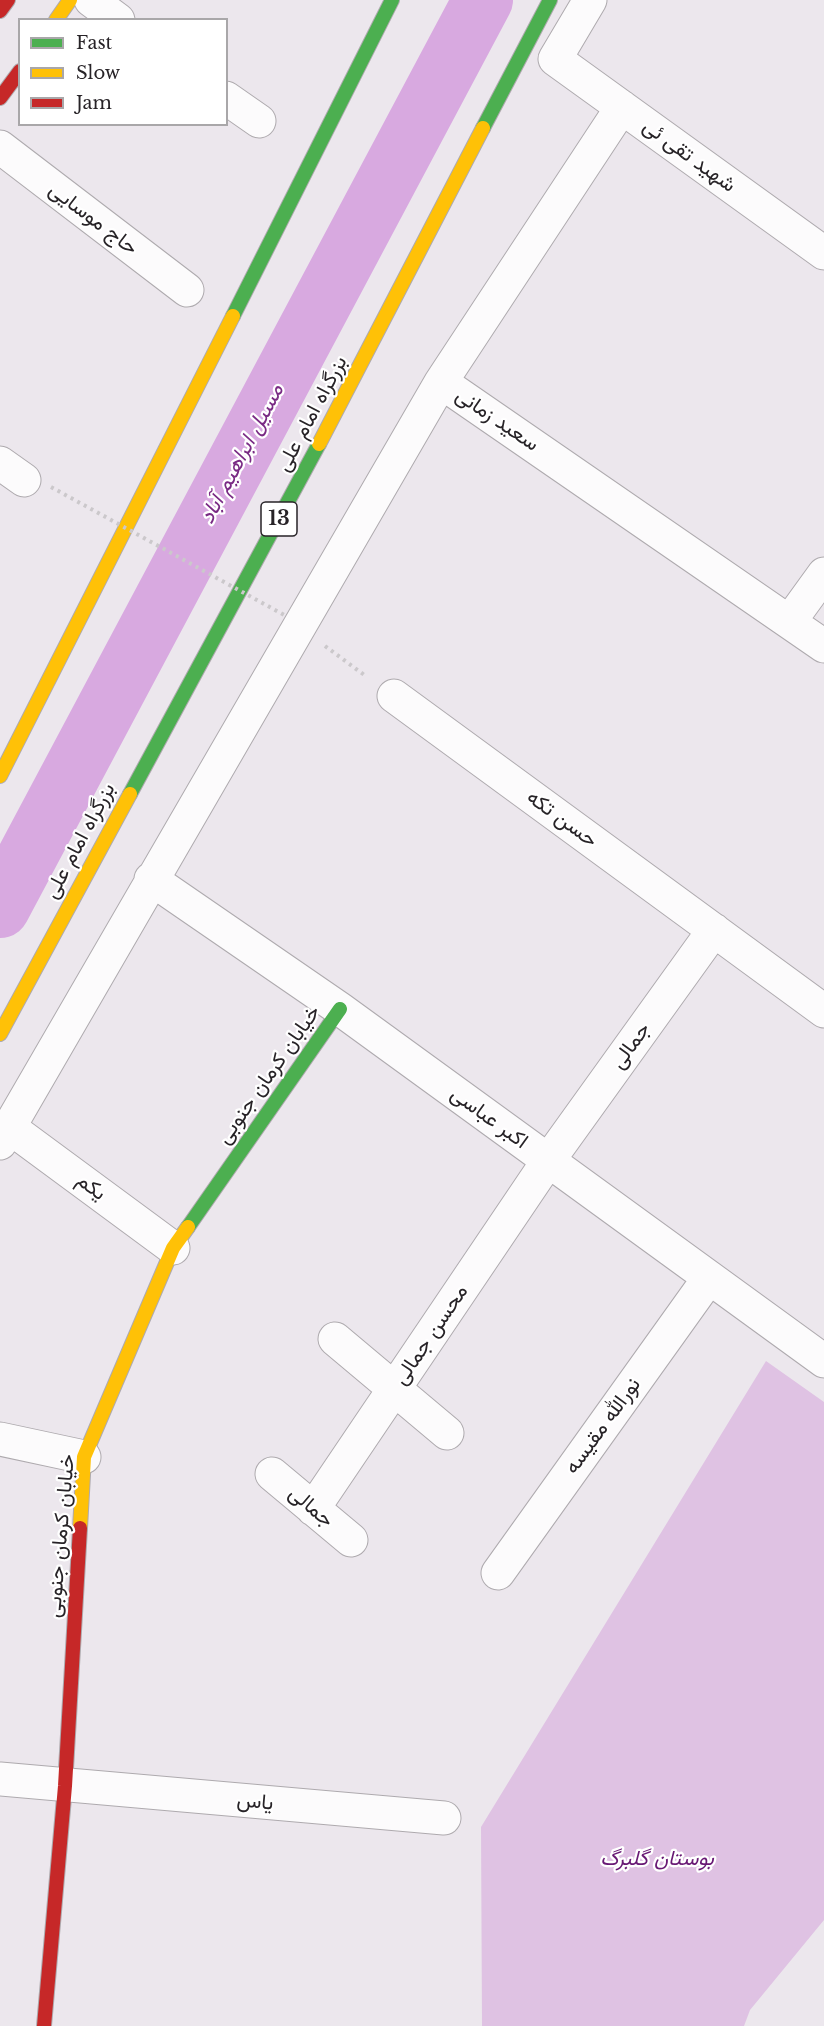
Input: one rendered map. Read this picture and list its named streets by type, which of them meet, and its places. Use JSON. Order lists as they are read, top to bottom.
{
  "streets": {
    "main road": ["بزرگراه امام علی", "13", "خیابان کرمان جنوبی"],
    "street": [
      "شهید تقی ئی",
      "حاج موسایی",
      "سعید زمانی",
      "حسن تکه",
      "جمالی",
      "اکبر عباسی",
      "یکم",
      "محسن جمالی",
      "نورالله مقیسه",
      "یاس"
    ]
  },
  "crossings": [
    ["شهید تقی ئی", "سعید زمانی"],
    ["حسن تکه", "جمالی"],
    ["جمالی", "اکبر عباسی"],
    ["جمالی", "محسن جمالی"],
    ["خیابان کرمان جنوبی", "اکبر عباسی"],
    ["خیابان کرمان جنوبی", "یکم"],
    ["خیابان کرمان جنوبی", "یاس"],
    ["اکبر عباسی", "محسن جمالی"],
    ["اکبر عباسی", "نورالله مقیسه"]
  ],
  "water": ["مسیل ابراهیم آباد"],
  "parks": ["بوستان گلبرگ"],
  "legend": ["Fast", "Slow", "Jam"]
}
